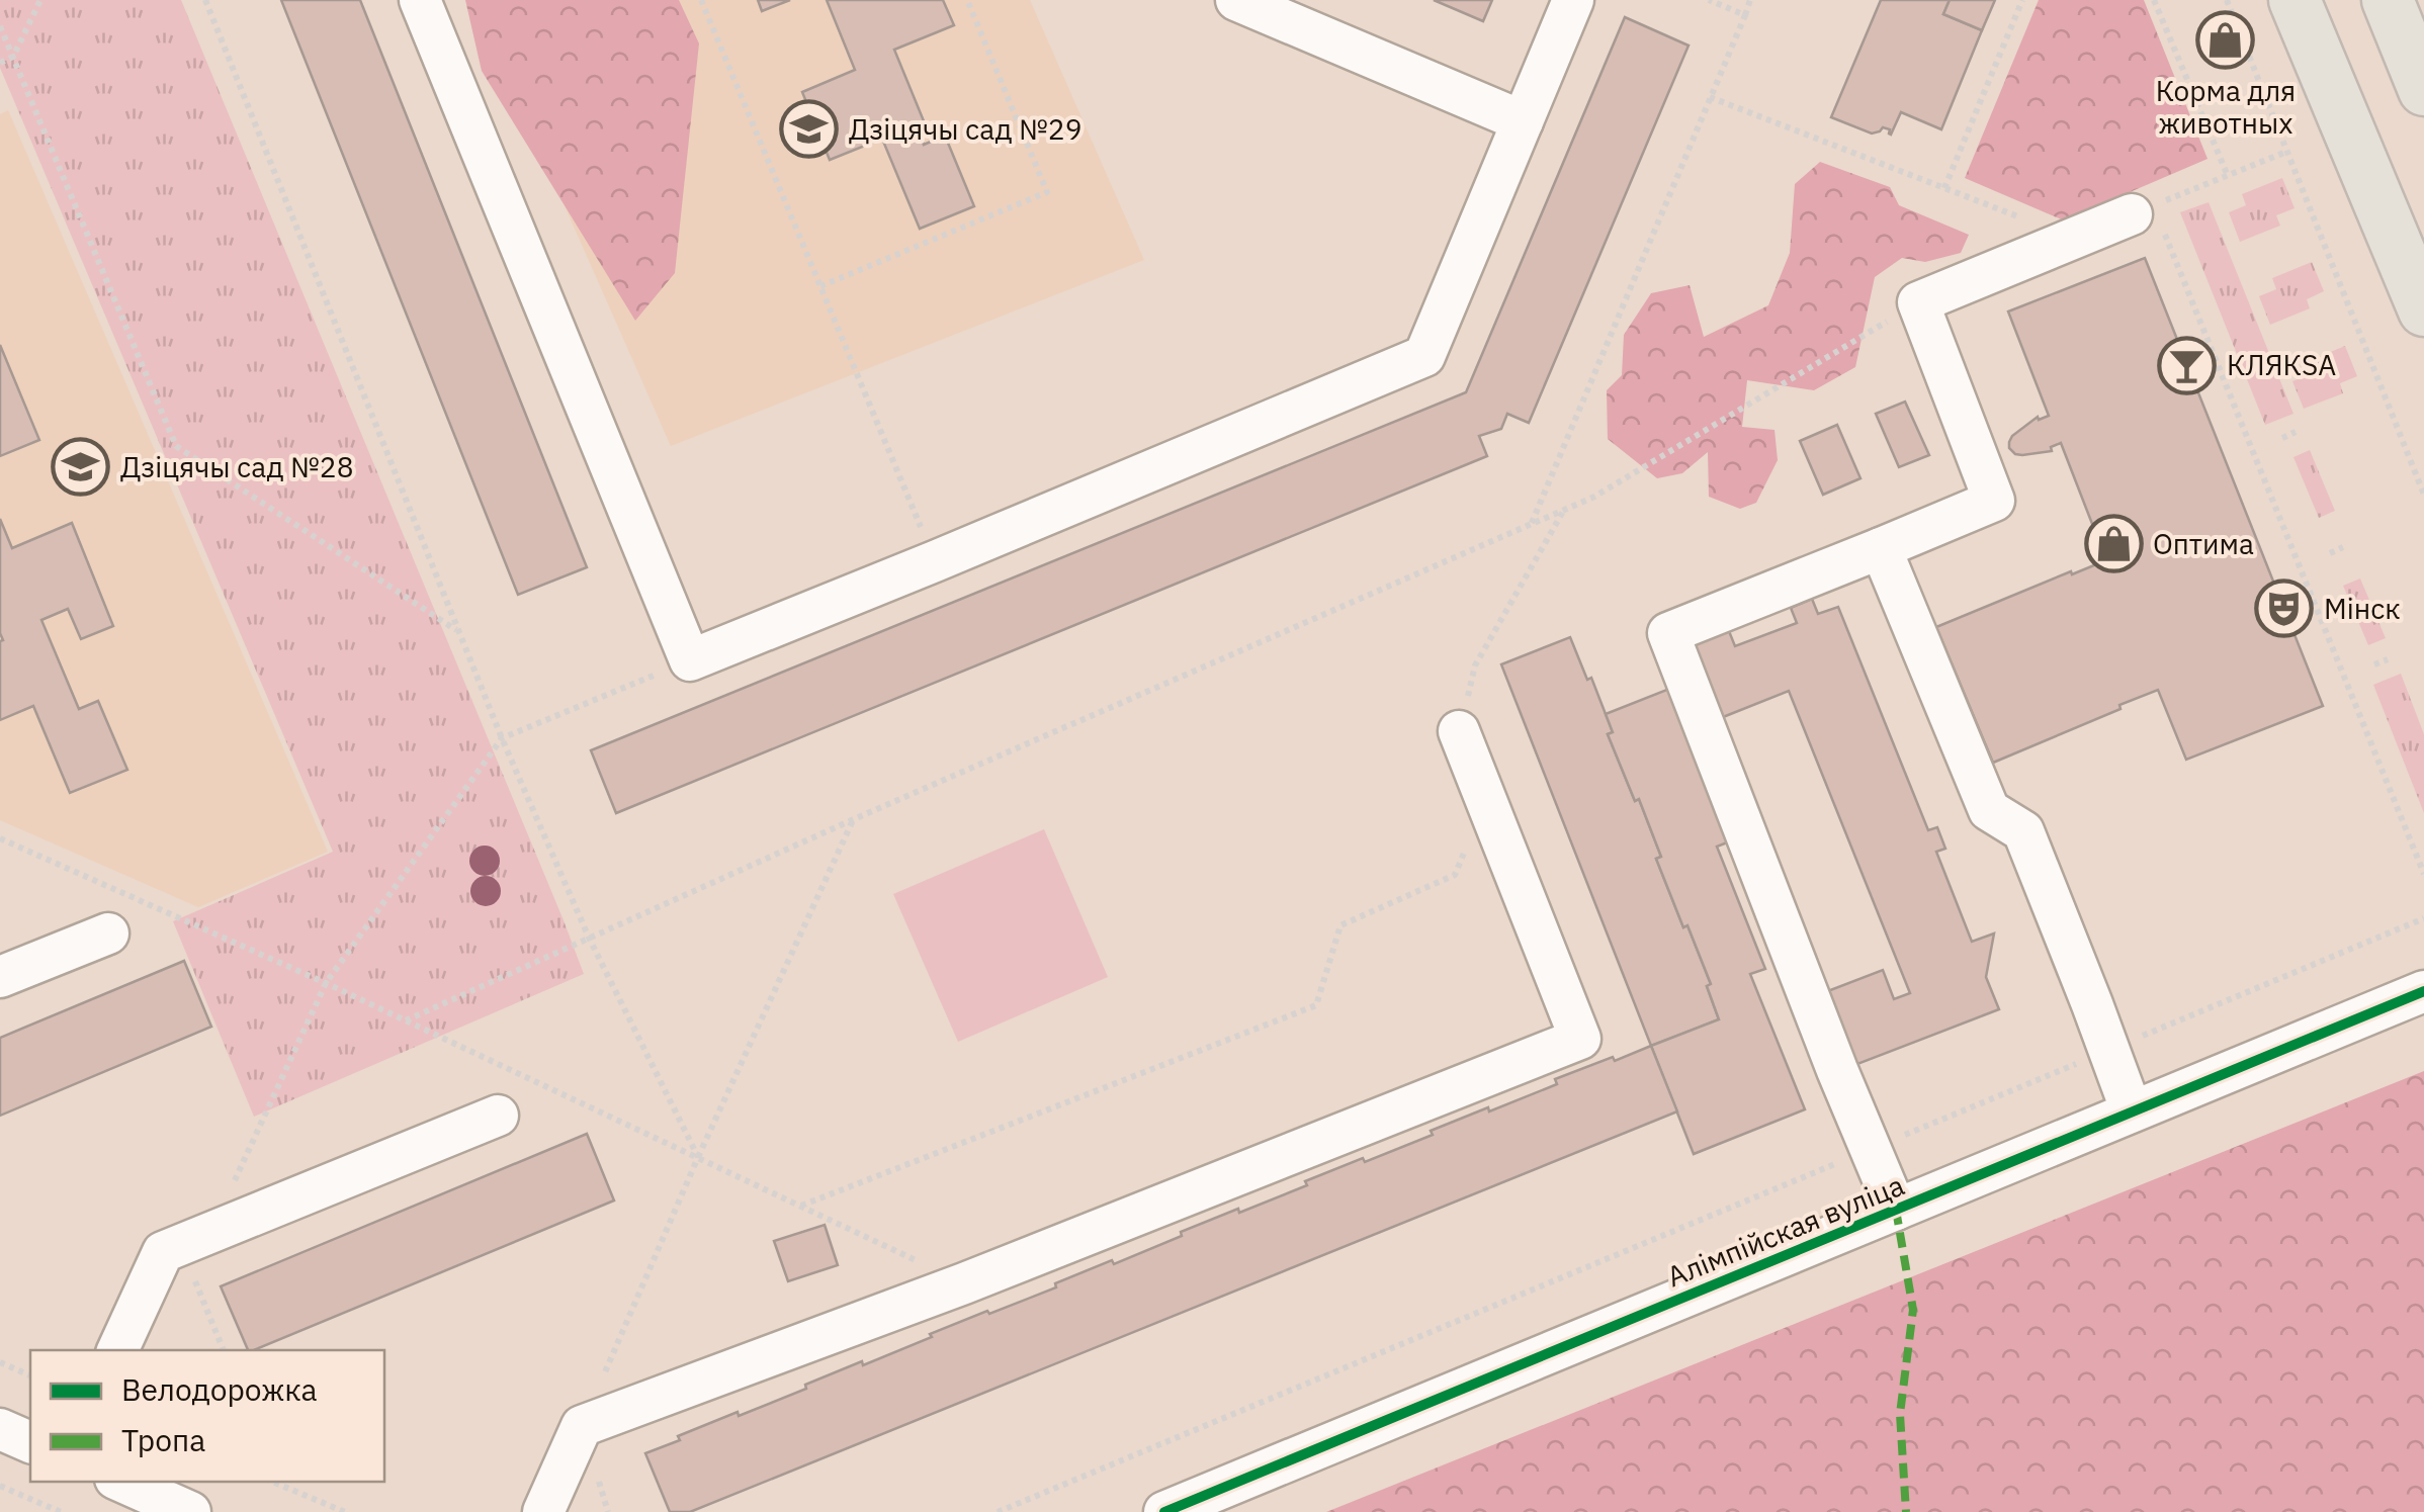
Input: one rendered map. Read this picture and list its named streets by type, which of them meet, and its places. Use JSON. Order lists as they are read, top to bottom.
{
  "streets": {
    "street": ["Алімпійская вуліца"]
  },
  "places": {
    "shop": ["Корма для животных", "Оптима"],
    "school or university": ["Дзіцячы сад №29", "Дзіцячы сад №28"],
    "bar": ["КЛЯКSА"],
    "theatre": ["Мінск"]
  },
  "legend": ["Велодорожка", "Тропа"]
}
